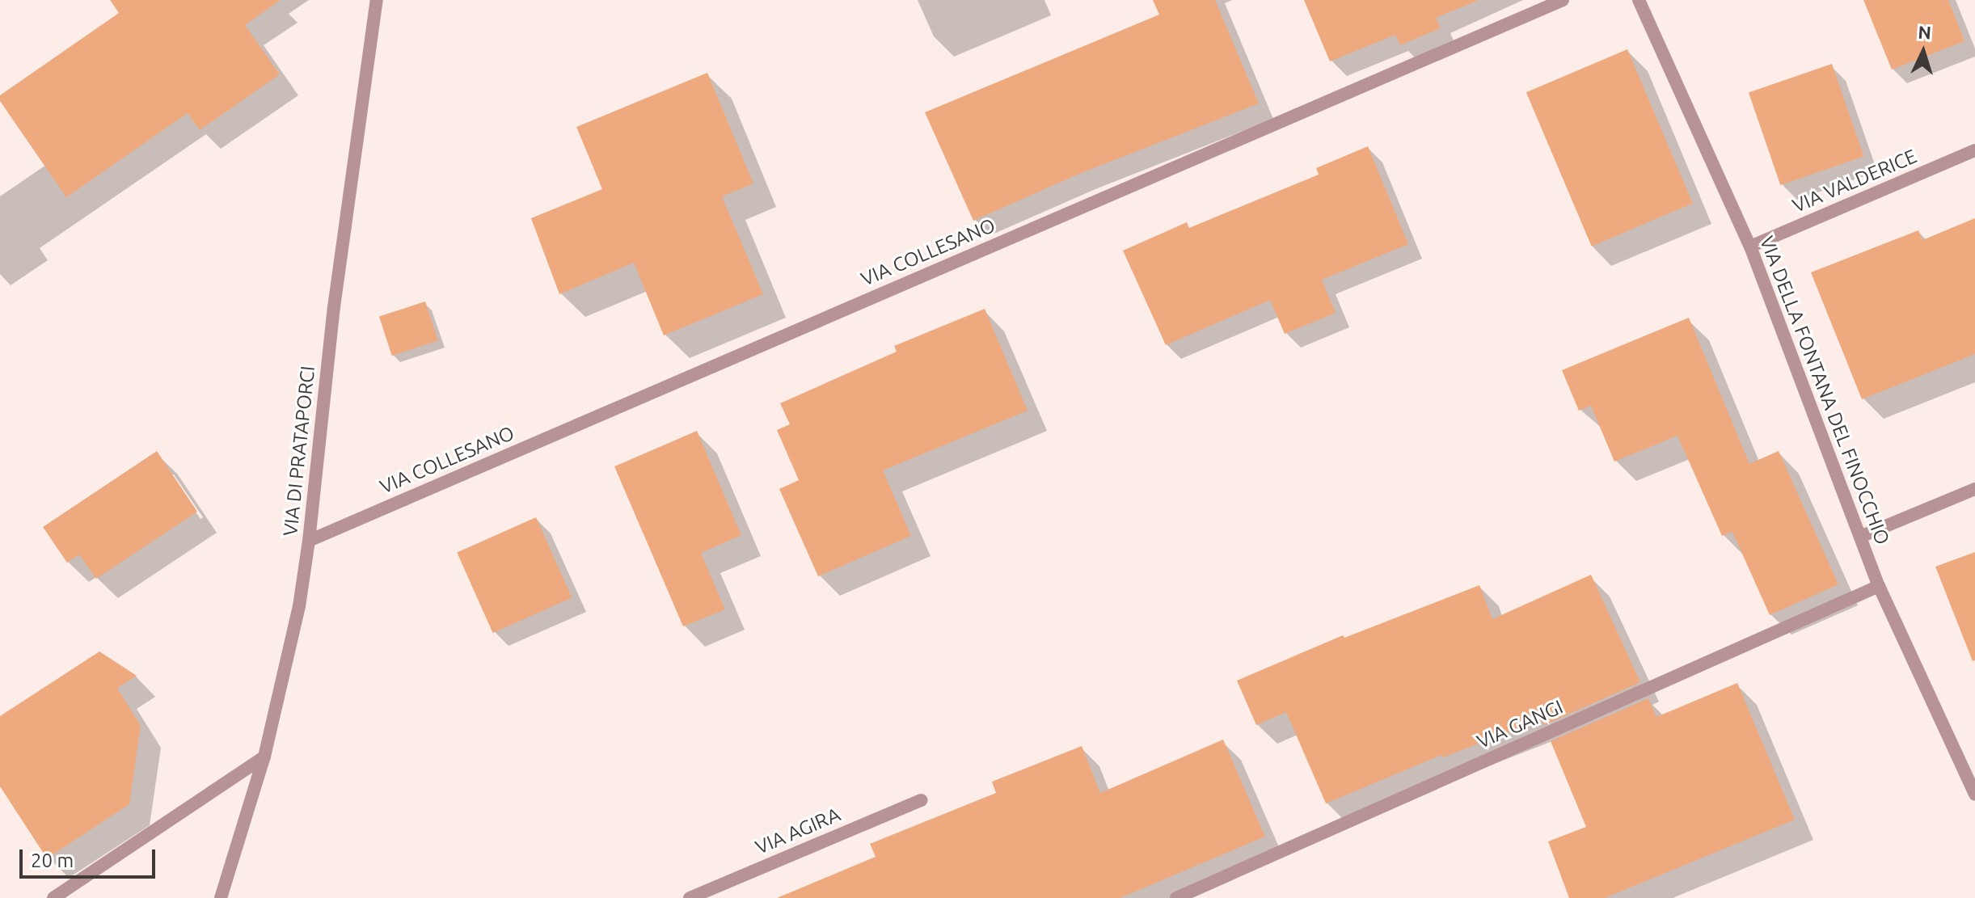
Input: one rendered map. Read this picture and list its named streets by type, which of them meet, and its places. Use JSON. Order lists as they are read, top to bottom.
{
  "streets": {
    "street": [
      "VIA VALDERICE",
      "VIA COLLESANO",
      "VIA DELLA FONTANA DEL FINOCCHIO",
      "VIA DI PRATAPORCI",
      "VIA GANGI",
      "VIA AGIRA"
    ]
  },
  "crossings": [
    ["VIA VALDERICE", "VIA DELLA FONTANA DEL FINOCCHIO"],
    ["VIA COLLESANO", "VIA DI PRATAPORCI"],
    ["VIA DELLA FONTANA DEL FINOCCHIO", "VIA GANGI"]
  ],
  "scale_bar": "20 m",
  "north": "top"
}
